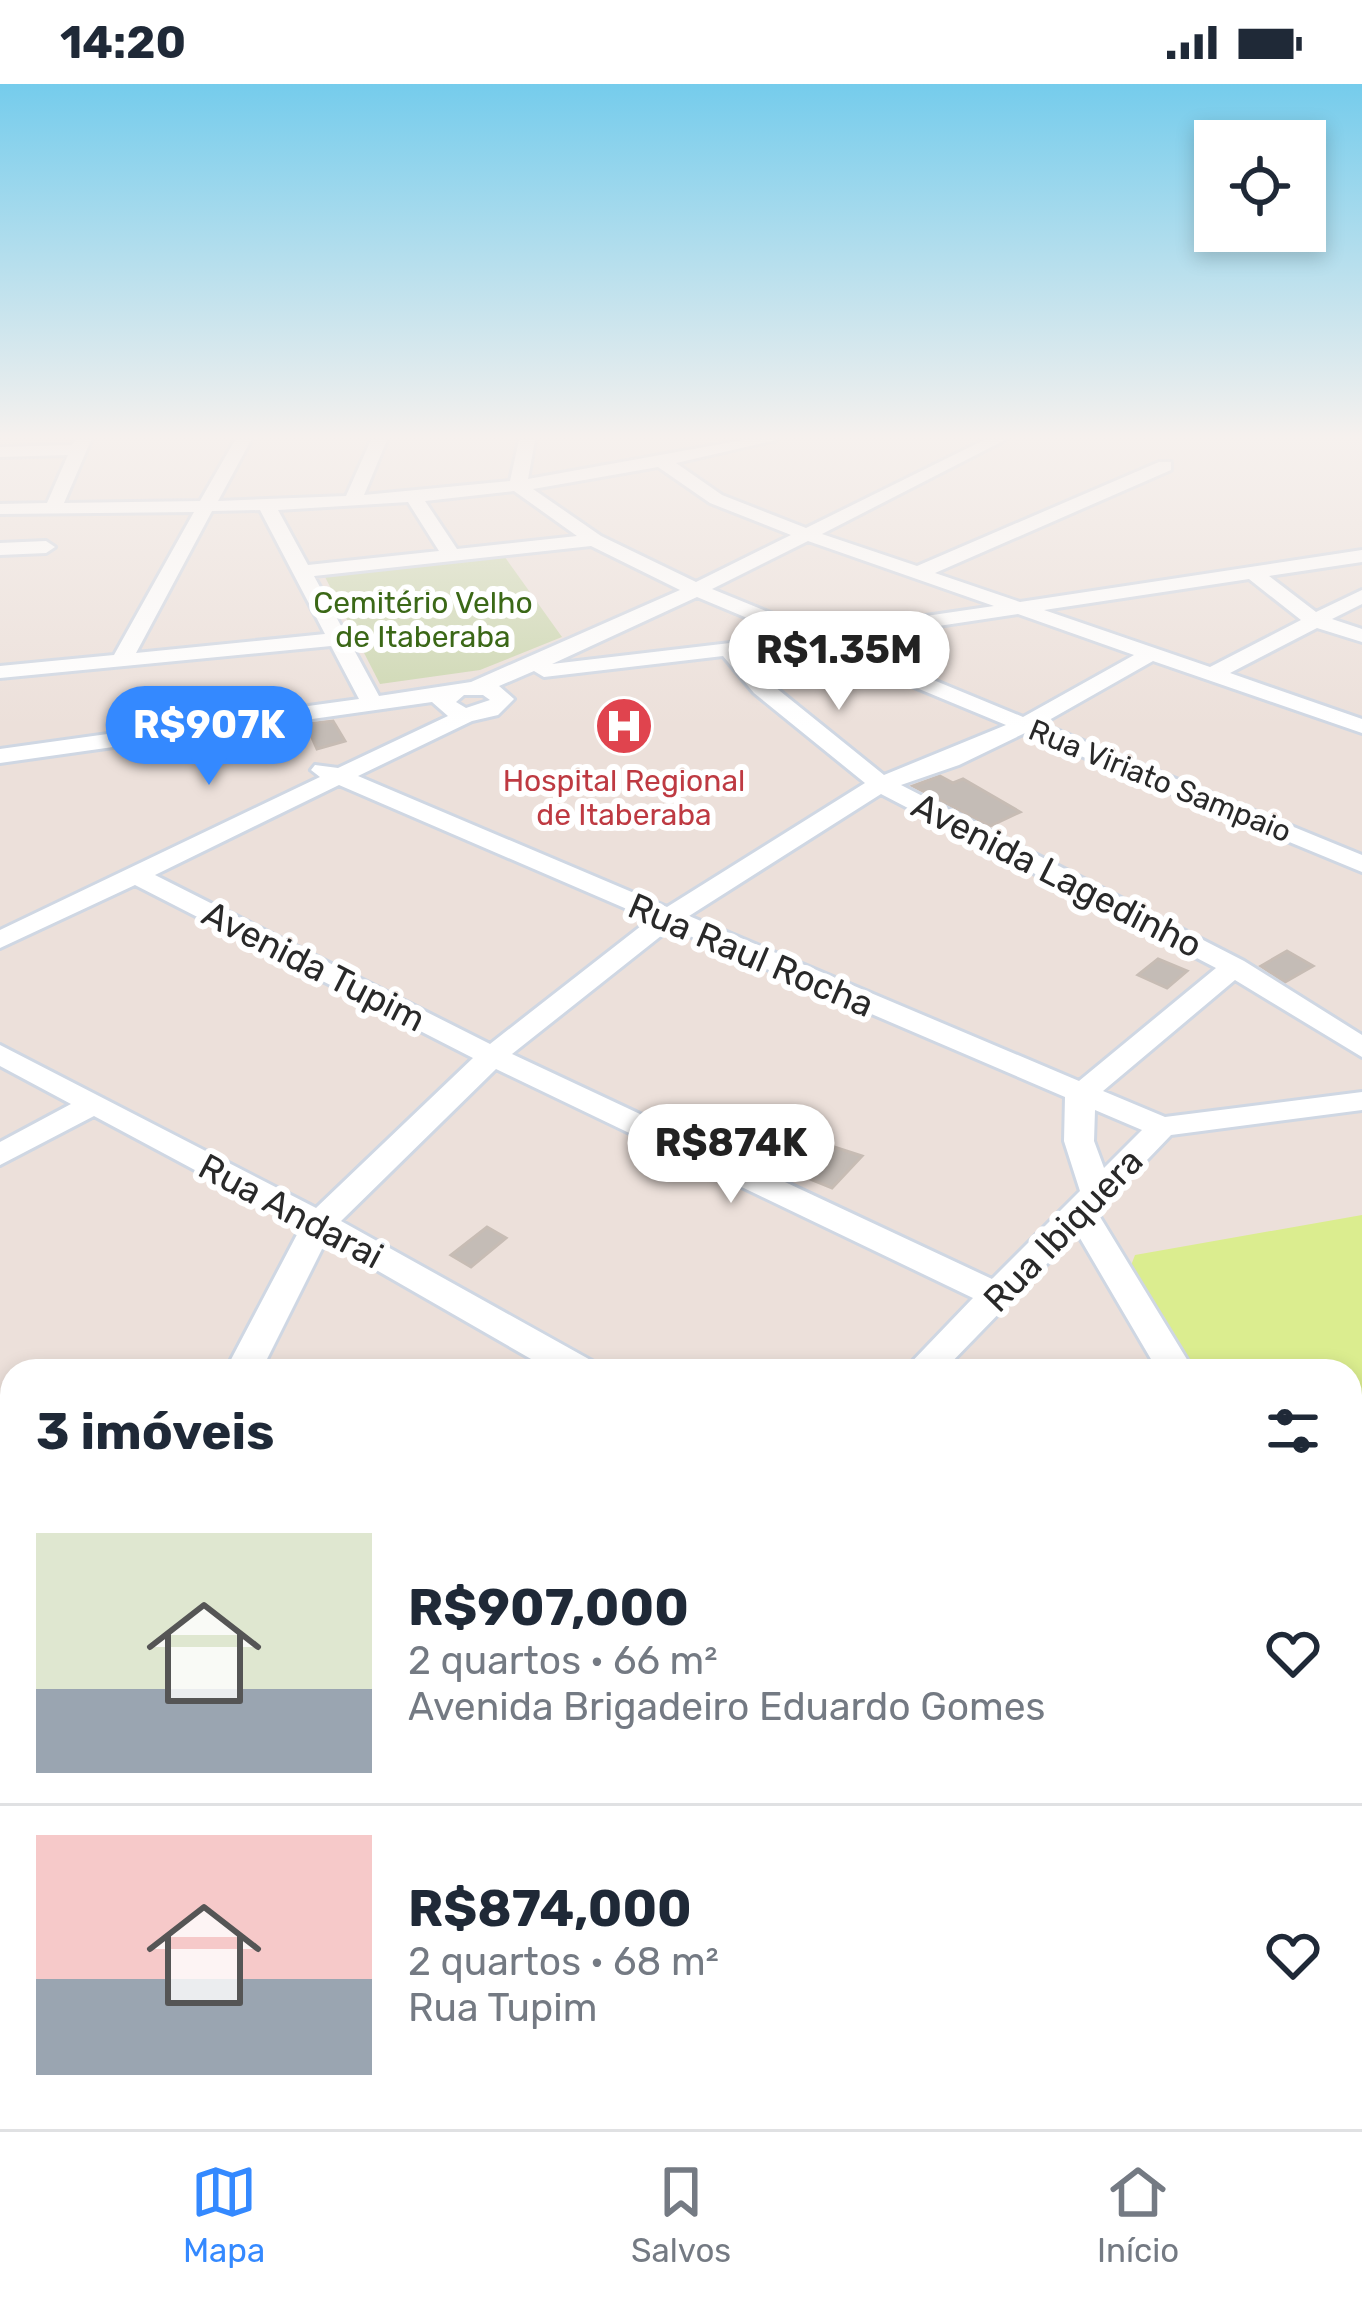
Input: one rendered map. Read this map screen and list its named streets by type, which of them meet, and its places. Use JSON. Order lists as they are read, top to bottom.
{
  "streets": {
    "street": [
      "Rua Viriato Sampaio",
      "Avenida Lagedinho",
      "Rua Raul Rocha",
      "Avenida Tupim",
      "Rua Andarai",
      "Rua Ibiquera"
    ]
  },
  "crossings": [
    ["Rua Raul Rocha", "Rua Ibiquera"],
    ["Avenida Tupim", "Rua Ibiquera"]
  ],
  "parks": ["Cemitério Velho de Itaberaba"],
  "places": {
    "hospital": ["Hospital Regional de Itaberaba"]
  },
  "page": {
    "status": "14:20",
    "price": ["R$1.35M", "R$907K", "R$874K"],
    "heading": "3 imóveis",
    "list": [
      {
        "name": "R$907,000",
        "note": "2 quartos · 66 m² · Avenida Brigadeiro Eduardo Gomes"
      },
      {
        "name": "R$874,000",
        "note": "2 quartos · 68 m² · Rua Tupim"
      }
    ],
    "tabs": ["Mapa", "Salvos", "Início"]
  }
}
